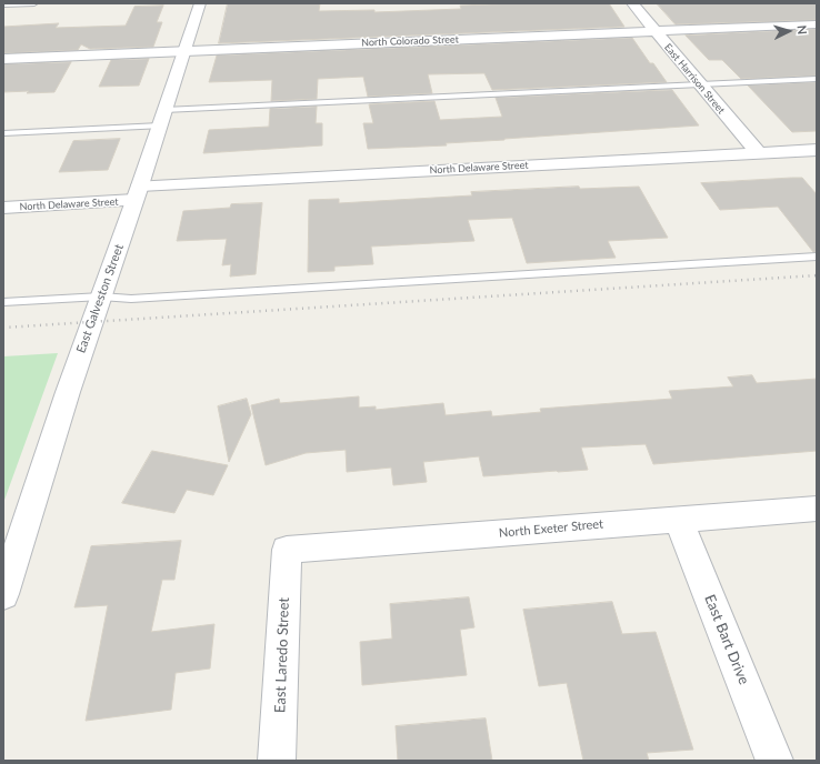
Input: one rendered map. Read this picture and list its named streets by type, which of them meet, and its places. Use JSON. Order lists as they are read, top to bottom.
{
  "streets": {
    "street": [
      "North Colorado Street",
      "East Harrison Street",
      "North Delaware Street",
      "East Galveston Street",
      "North Exeter Street",
      "East Bart Drive",
      "East Laredo Street"
    ]
  },
  "crossings": [
    ["North Colorado Street", "East Harrison Street"],
    ["North Colorado Street", "East Galveston Street"],
    ["East Harrison Street", "North Delaware Street"],
    ["North Delaware Street", "East Galveston Street"],
    ["North Exeter Street", "East Bart Drive"],
    ["North Exeter Street", "East Laredo Street"]
  ],
  "north": "right"
}
